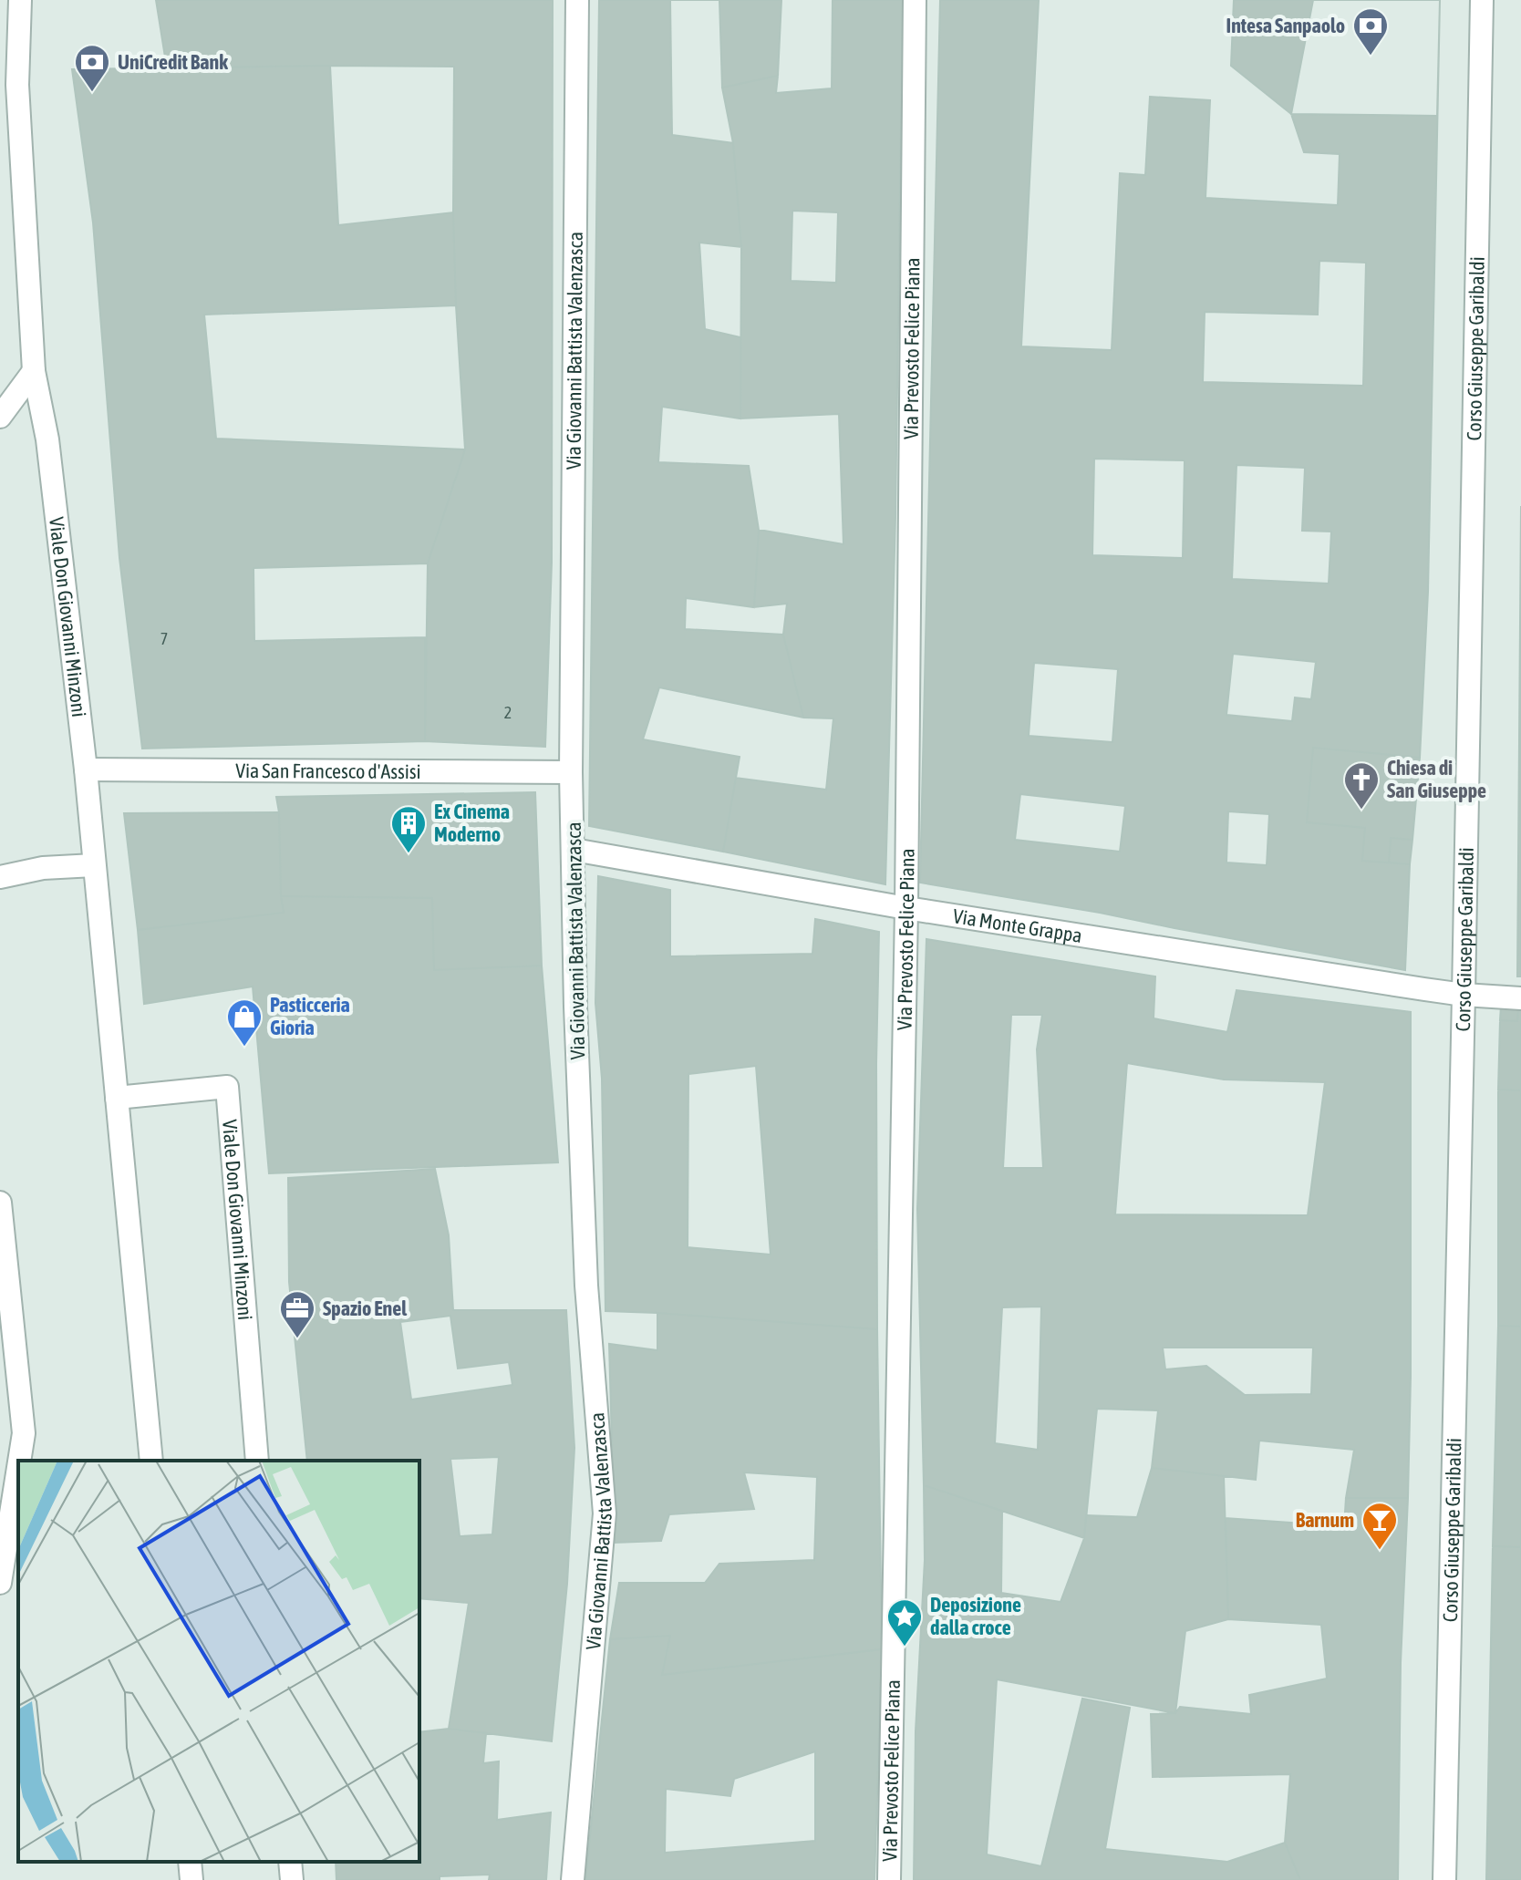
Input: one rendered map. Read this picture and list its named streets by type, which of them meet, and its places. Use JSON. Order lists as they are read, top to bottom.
{
  "streets": {
    "street": [
      "Via Prevosto Felice Piana",
      "Corso Giuseppe Garibaldi",
      "Via Giovanni Battista Valenzasca",
      "Viale Don Giovanni Minzoni",
      "Via San Francesco d'Assisi",
      "Via Monte Grappa"
    ]
  },
  "crossings": [
    ["Via Prevosto Felice Piana", "Via Monte Grappa"],
    ["Corso Giuseppe Garibaldi", "Via Monte Grappa"],
    ["Via Giovanni Battista Valenzasca", "Via San Francesco d'Assisi"],
    ["Via Giovanni Battista Valenzasca", "Via Monte Grappa"],
    ["Viale Don Giovanni Minzoni", "Via San Francesco d'Assisi"]
  ],
  "places": {
    "bank": ["Intesa Sanpaolo", "UniCredit Bank"],
    "church": ["Chiesa di San Giuseppe"],
    "building": ["Ex Cinema Moderno"],
    "shop": ["Pasticceria Gioria"],
    "office": ["Spazio Enel"],
    "bar": ["Barnum"],
    "place": ["Deposizione dalla croce"]
  },
  "house_numbers": ["7", "2"]
}
